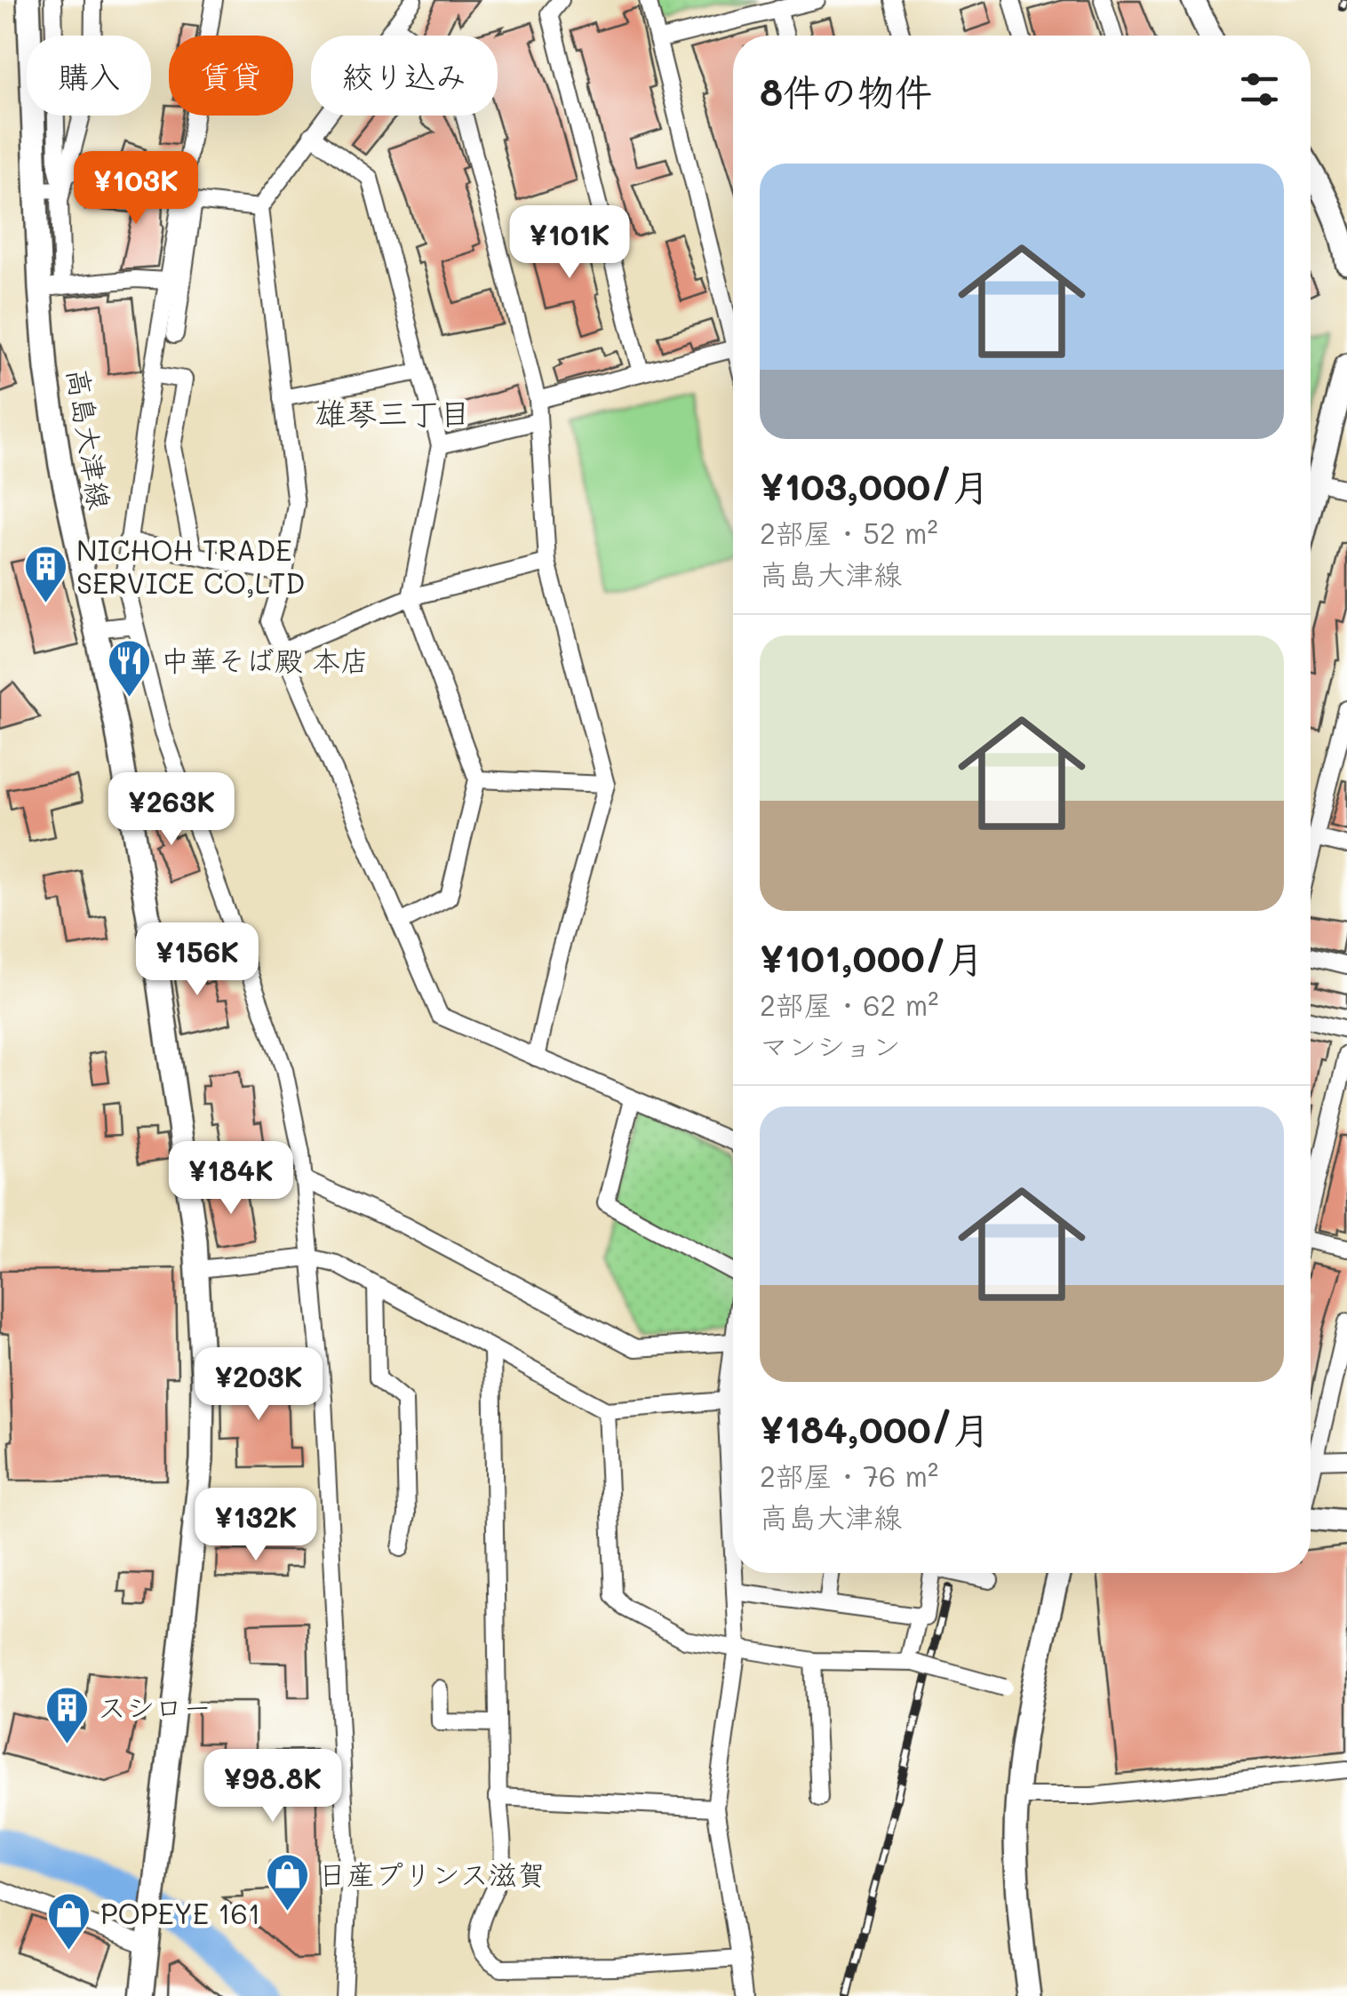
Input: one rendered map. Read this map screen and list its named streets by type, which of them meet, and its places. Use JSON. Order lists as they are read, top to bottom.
{
  "streets": {
    "main road": ["高島大津線"]
  },
  "districts": ["雄琴三丁目"],
  "places": {
    "building": ["NICHOH TRADE SERVICE CO,LTD", "スシロー"],
    "restaurant": ["中華そば殿 本店"],
    "shop": ["日産プリンス滋賀", "POPEYE 161"]
  },
  "page": {
    "chip": ["購入", "賃貸", "絞り込み"],
    "heading": "8件の物件",
    "list": [
      {
        "name": "¥103,000/月",
        "note": "2部屋 · 52 m² · 高島大津線"
      },
      {
        "name": "¥101,000/月",
        "note": "2部屋 · 62 m² · マンション"
      },
      {
        "name": "¥184,000/月",
        "note": "2部屋 · 76 m² · 高島大津線"
      }
    ],
    "price": [
      "¥103K",
      "¥101K",
      "¥263K",
      "¥156K",
      "¥184K",
      "¥203K",
      "¥132K",
      "¥98.8K"
    ]
  }
}
